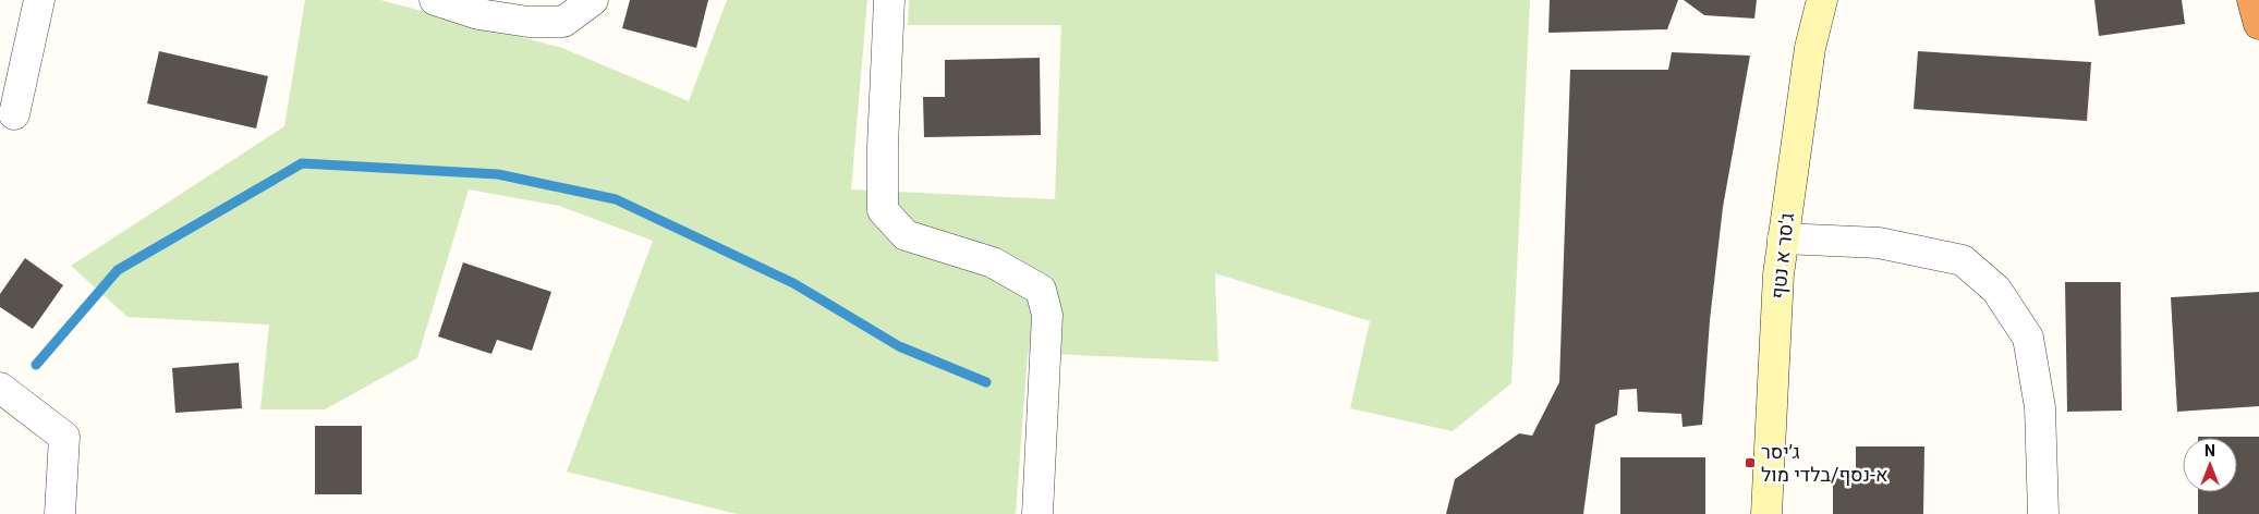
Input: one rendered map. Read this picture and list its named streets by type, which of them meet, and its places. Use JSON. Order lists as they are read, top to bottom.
{
  "streets": {
    "street": ["ג'סר א נטף"]
  },
  "places": {
    "transit": ["ג׳יסר א-נסף/בלדי מול"]
  },
  "north": "top"
}
